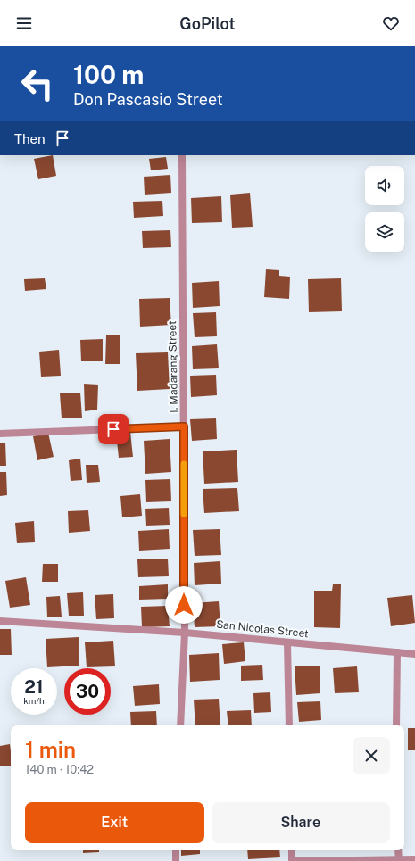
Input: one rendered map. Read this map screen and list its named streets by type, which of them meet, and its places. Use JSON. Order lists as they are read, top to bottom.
{
  "streets": {
    "street": ["I. Madarang Street", "San Nicolas Street"]
  },
  "crossings": [
    ["I. Madarang Street", "San Nicolas Street"]
  ],
  "page": {
    "header": "GoPilot",
    "turn": ["100 m", "Don Pascasio Street"],
    "then": "Then",
    "speed": "21 km/h",
    "limit": "30",
    "heading": ["1 min", "140 m · 10:42"],
    "buttons": ["Exit", "Share"]
  }
}
